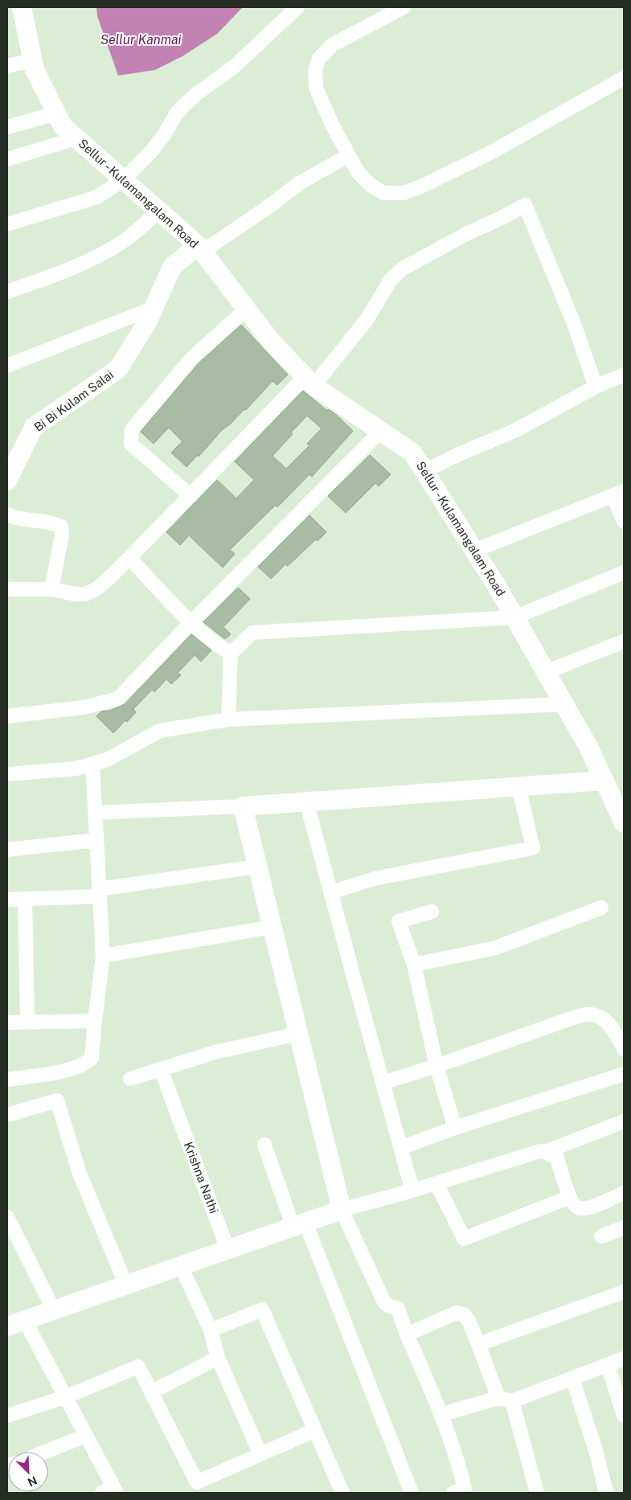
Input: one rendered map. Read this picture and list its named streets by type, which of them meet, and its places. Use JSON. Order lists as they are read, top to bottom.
{
  "streets": {
    "street": ["Sellur - Kulamangalam Road", "Bi Bi Kulam Salai", "Krishna Nathi"]
  },
  "crossings": [
    ["Sellur - Kulamangalam Road", "Bi Bi Kulam Salai"]
  ],
  "water": ["Sellur Kanmai"],
  "north": "bottom right"
}
